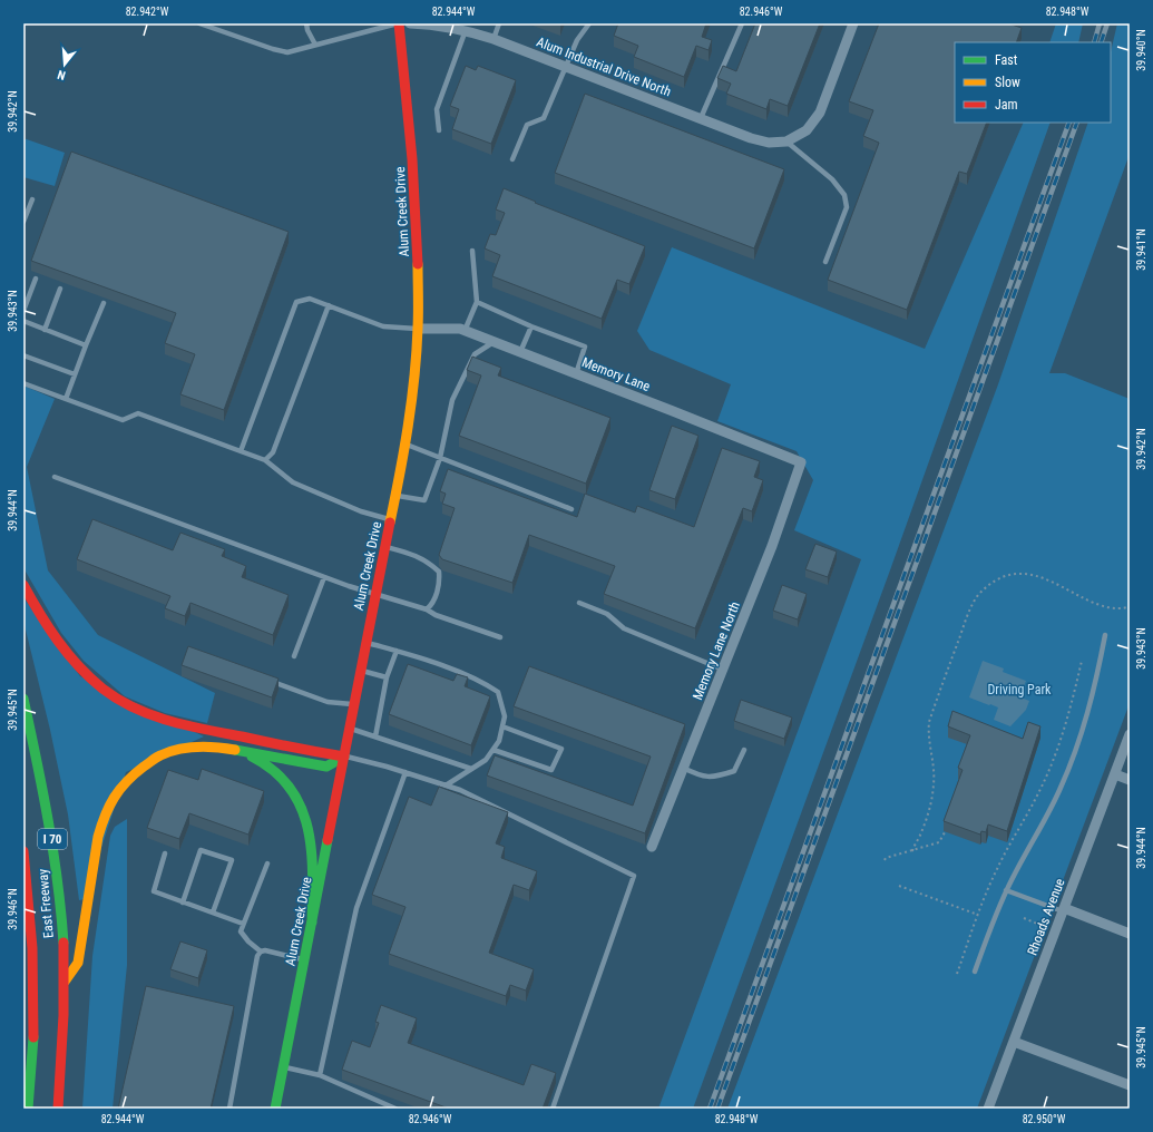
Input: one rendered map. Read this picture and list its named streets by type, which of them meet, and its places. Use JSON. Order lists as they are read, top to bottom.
{
  "streets": {
    "main road": ["Alum Creek Drive", "I 70", "East Freeway"],
    "street": [
      "Alum Industrial Drive North",
      "Memory Lane",
      "Memory Lane North",
      "Rhoads Avenue"
    ]
  },
  "crossings": [
    ["Alum Creek Drive", "Memory Lane"],
    ["Memory Lane", "Memory Lane North"]
  ],
  "parks": ["Driving Park"],
  "legend": ["Fast", "Slow", "Jam"],
  "north": "bottom",
  "coordinates": [
    "82.942°W",
    "82.944°W",
    "82.946°W",
    "82.948°W",
    "39.940°N",
    "39.942°N",
    "39.941°N",
    "39.943°N",
    "39.944°N",
    "39.945°N",
    "39.946°N",
    "82.950°W"
  ]
}
